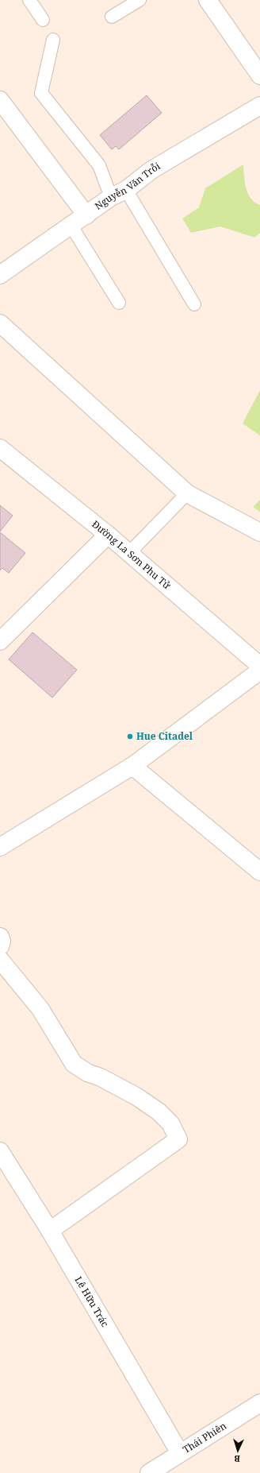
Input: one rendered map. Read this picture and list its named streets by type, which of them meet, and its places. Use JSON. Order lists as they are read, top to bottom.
{
  "streets": {
    "street": [
      "Nguyễn Văn Trỗi",
      "Đường La Sơn Phu Tử",
      "Lê Hữu Trác",
      "Thái Phiên"
    ]
  },
  "crossings": [
    ["Lê Hữu Trác", "Thái Phiên"]
  ],
  "places": ["Hue Citadel"],
  "north": "bottom"
}
